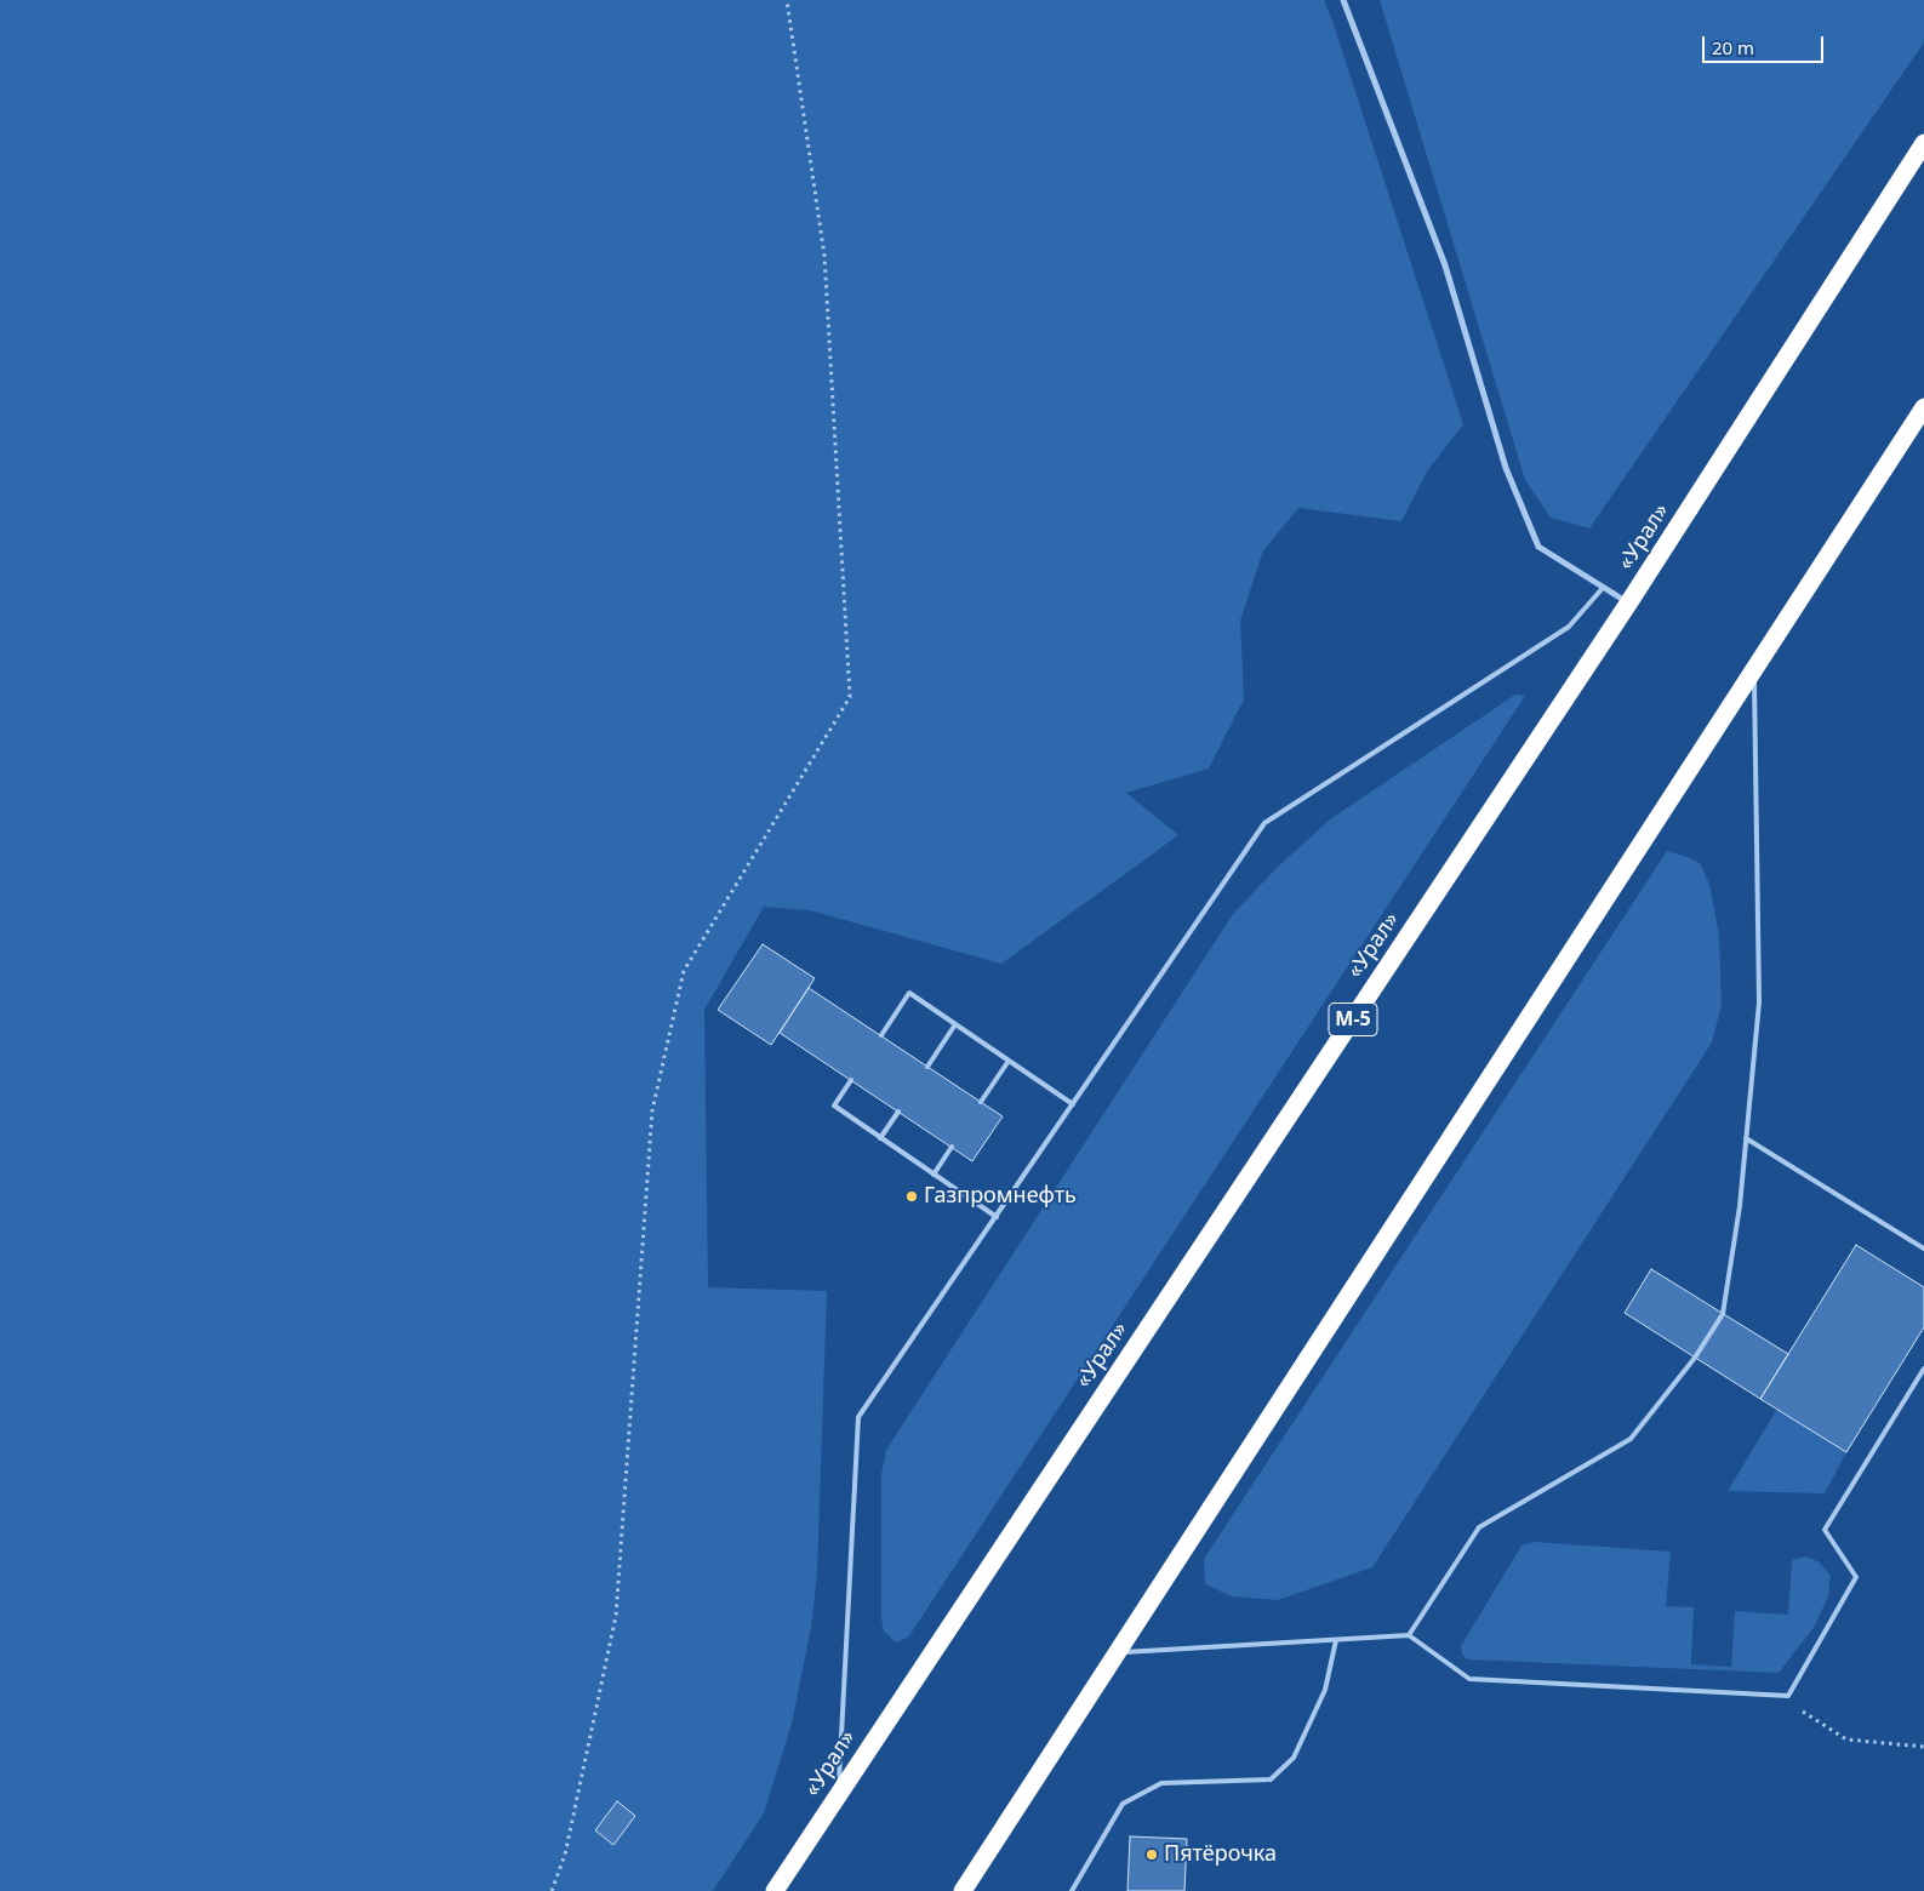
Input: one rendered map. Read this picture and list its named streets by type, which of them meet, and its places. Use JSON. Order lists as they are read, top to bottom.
{
  "streets": {
    "highway": ["«Урал»", "М-5"]
  },
  "places": ["Газпромнефть", "Пятёрочка"],
  "scale_bar": "20 m"
}
